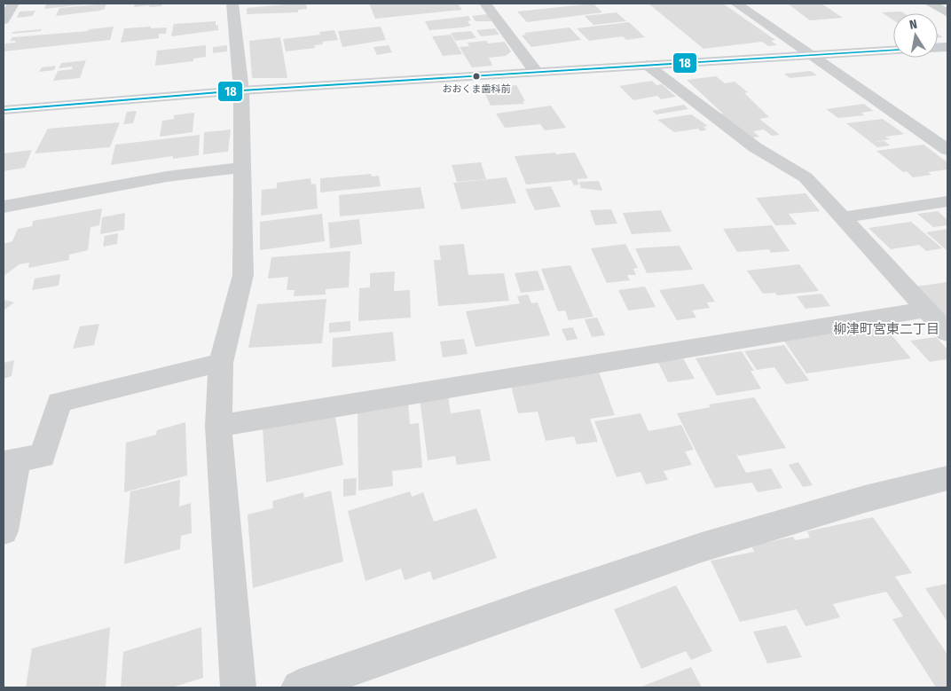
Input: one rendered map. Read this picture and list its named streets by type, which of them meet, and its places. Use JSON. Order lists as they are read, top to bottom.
{
  "districts": ["柳津町宮東二丁目"],
  "places": ["おおくま歯科前"],
  "lines": ["transit line 18"],
  "north": "top"
}
